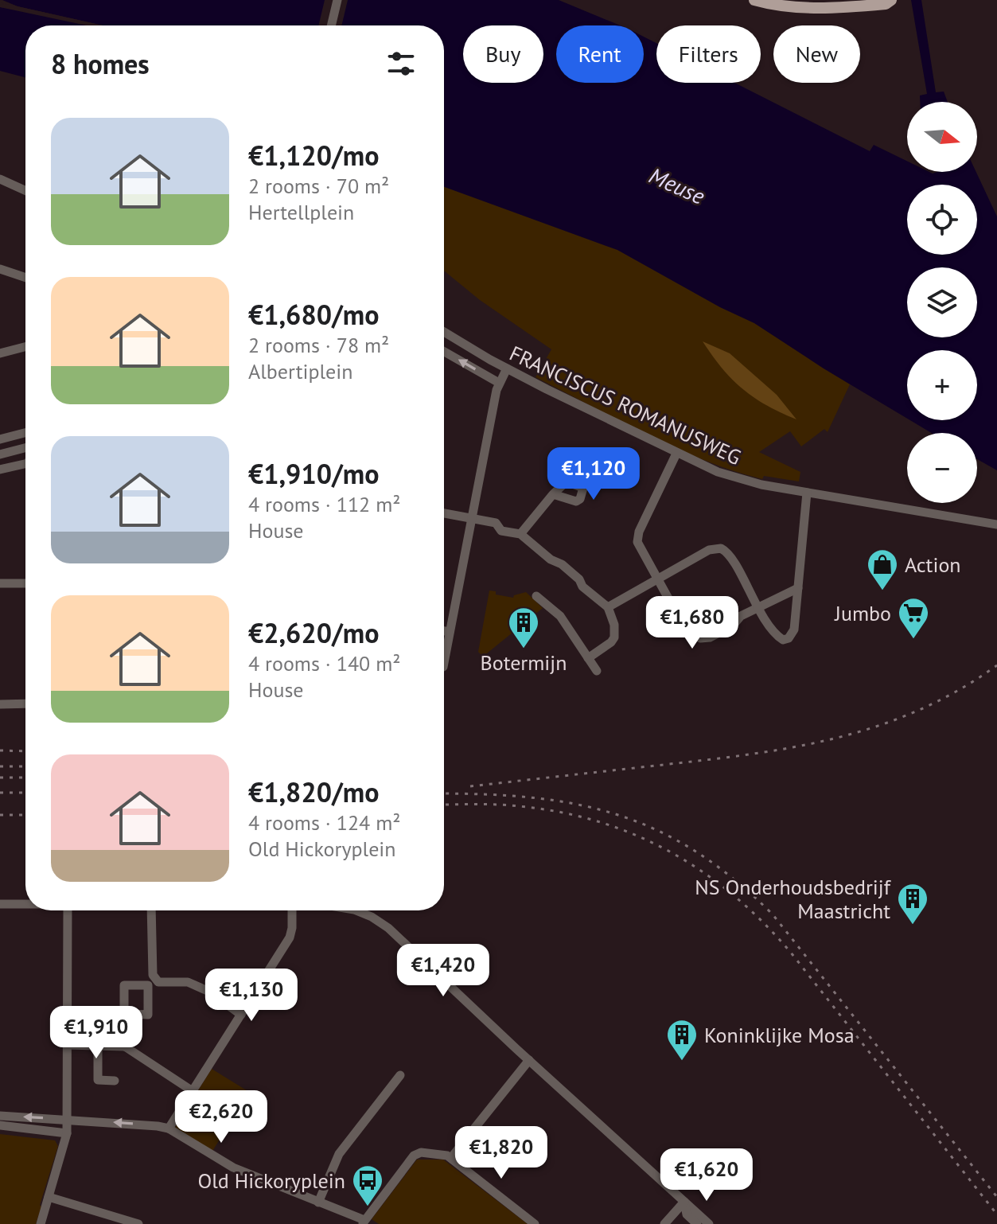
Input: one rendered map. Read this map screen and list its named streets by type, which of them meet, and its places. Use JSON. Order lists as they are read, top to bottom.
{
  "streets": {
    "street": ["FRANCISCUS ROMANUSWEG"]
  },
  "water": ["Meuse"],
  "places": {
    "shop": ["Action"],
    "supermarket": ["Jumbo"],
    "building": ["Botermijn", "NS Onderhoudsbedrijf Maastricht", "Koninklijke Mosa"],
    "bus stop": ["Old Hickoryplein"]
  },
  "north": "right",
  "page": {
    "chip": [
      "Buy",
      "Rent",
      "Filters",
      "New"
    ],
    "heading": "8 homes",
    "map_buttons": ["+", "−"],
    "list": [
      {
        "name": "€1,120/mo",
        "note": "2 rooms · 70 m² · Hertellplein"
      },
      {
        "name": "€1,680/mo",
        "note": "2 rooms · 78 m² · Albertiplein"
      },
      {
        "name": "€1,910/mo",
        "note": "4 rooms · 112 m² · House"
      },
      {
        "name": "€2,620/mo",
        "note": "4 rooms · 140 m² · House"
      },
      {
        "name": "€1,820/mo",
        "note": "4 rooms · 124 m² · Old Hickoryplein"
      }
    ],
    "price": [
      "€1,120",
      "€1,680",
      "€1,420",
      "€1,130",
      "€1,910",
      "€2,620",
      "€1,820",
      "€1,620"
    ]
  }
}
